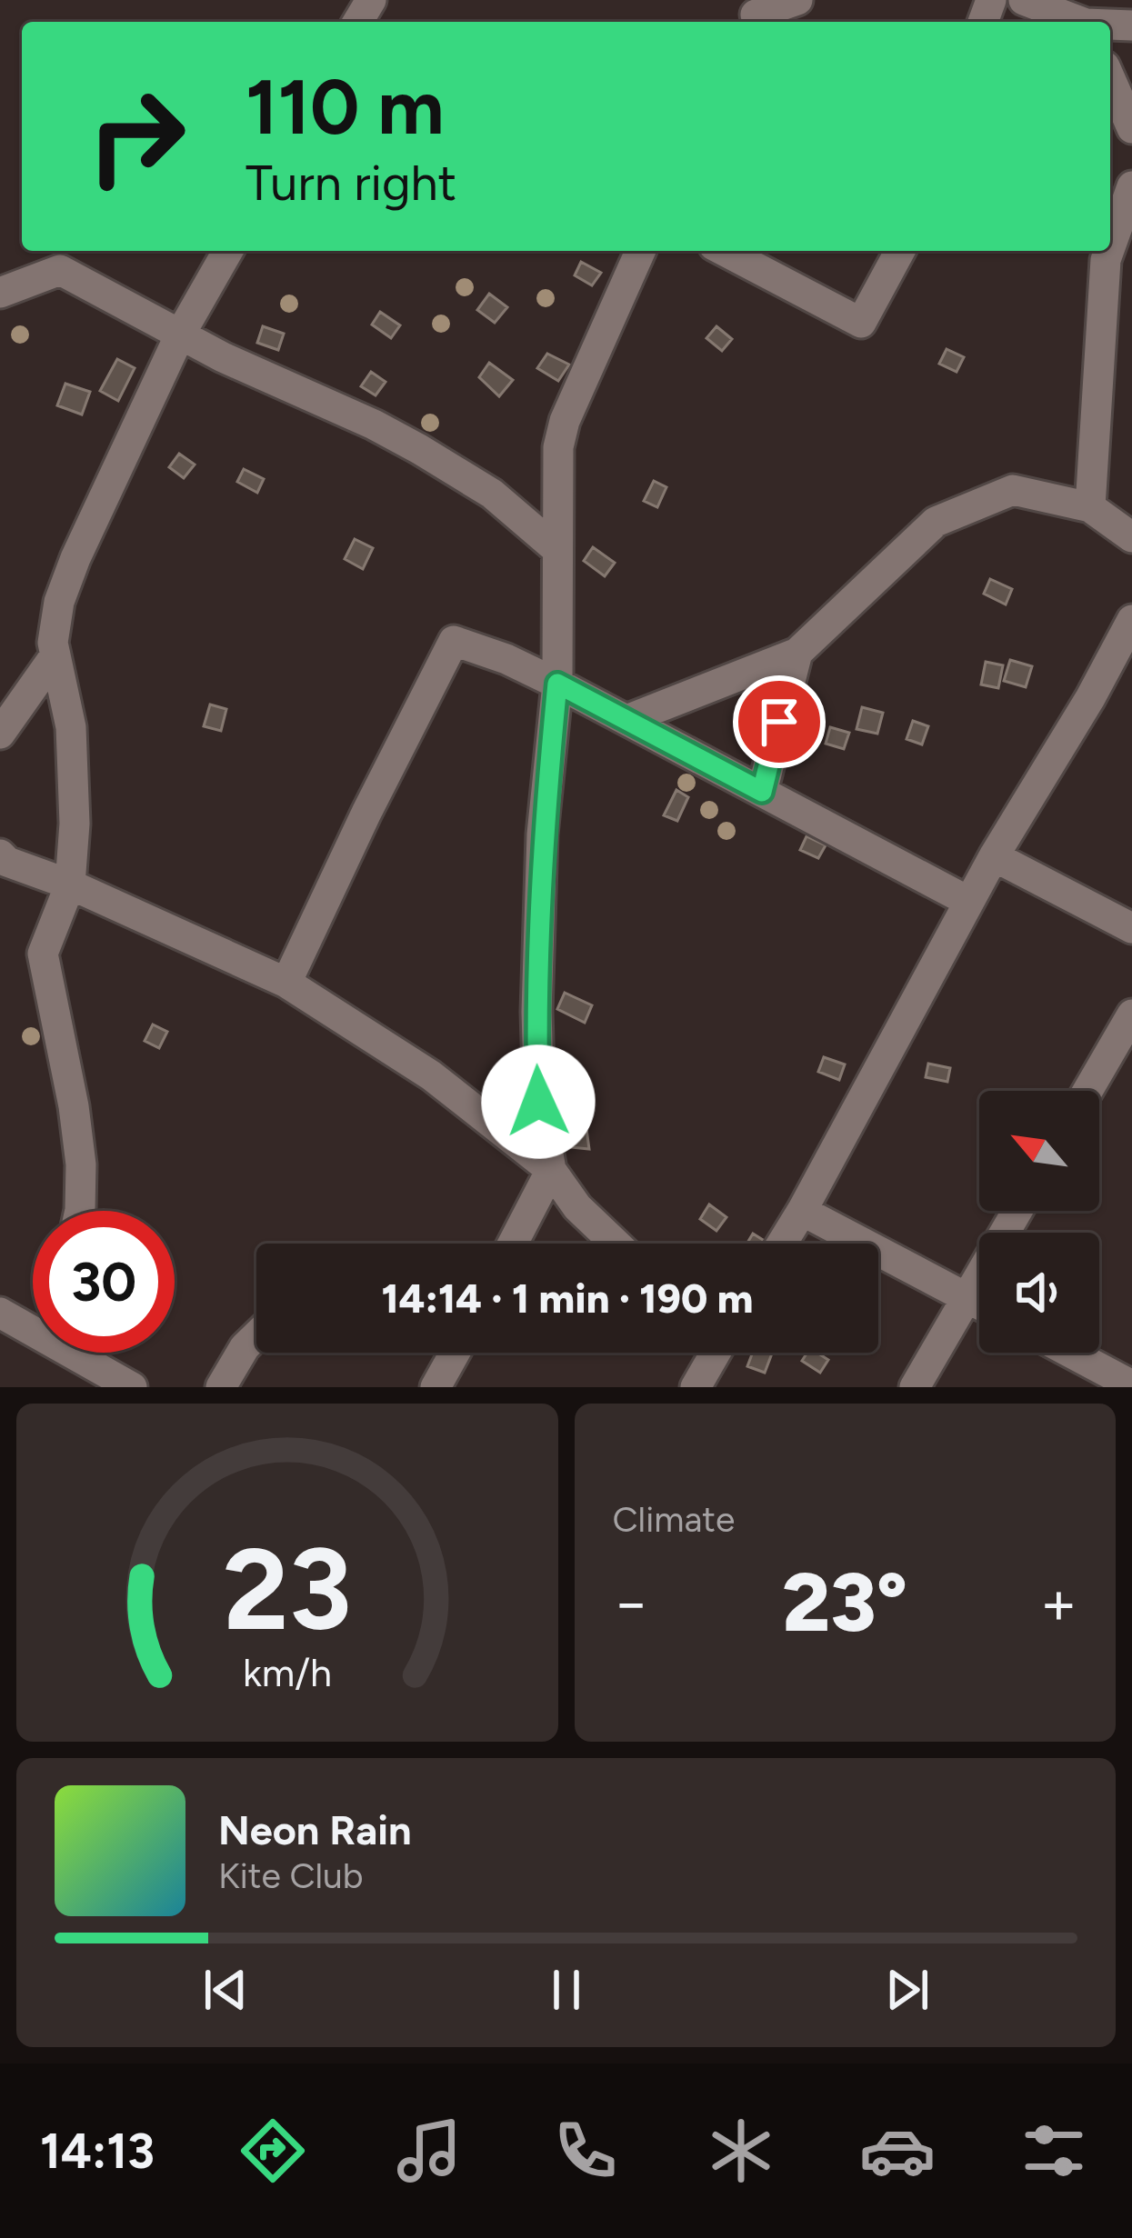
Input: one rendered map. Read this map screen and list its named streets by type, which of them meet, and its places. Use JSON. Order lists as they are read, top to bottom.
{
  "north": "top left",
  "page": {
    "turn": ["110 m", "Turn right"],
    "limit": "30",
    "trip": "14:14 · 1 min · 190 m",
    "tile": "Climate",
    "heat": ["−", "23°", "+"],
    "song": ["Neon Rain", "Kite Club"],
    "tabs": "14:13",
    "gauge": ["23", "km/h"]
  }
}
